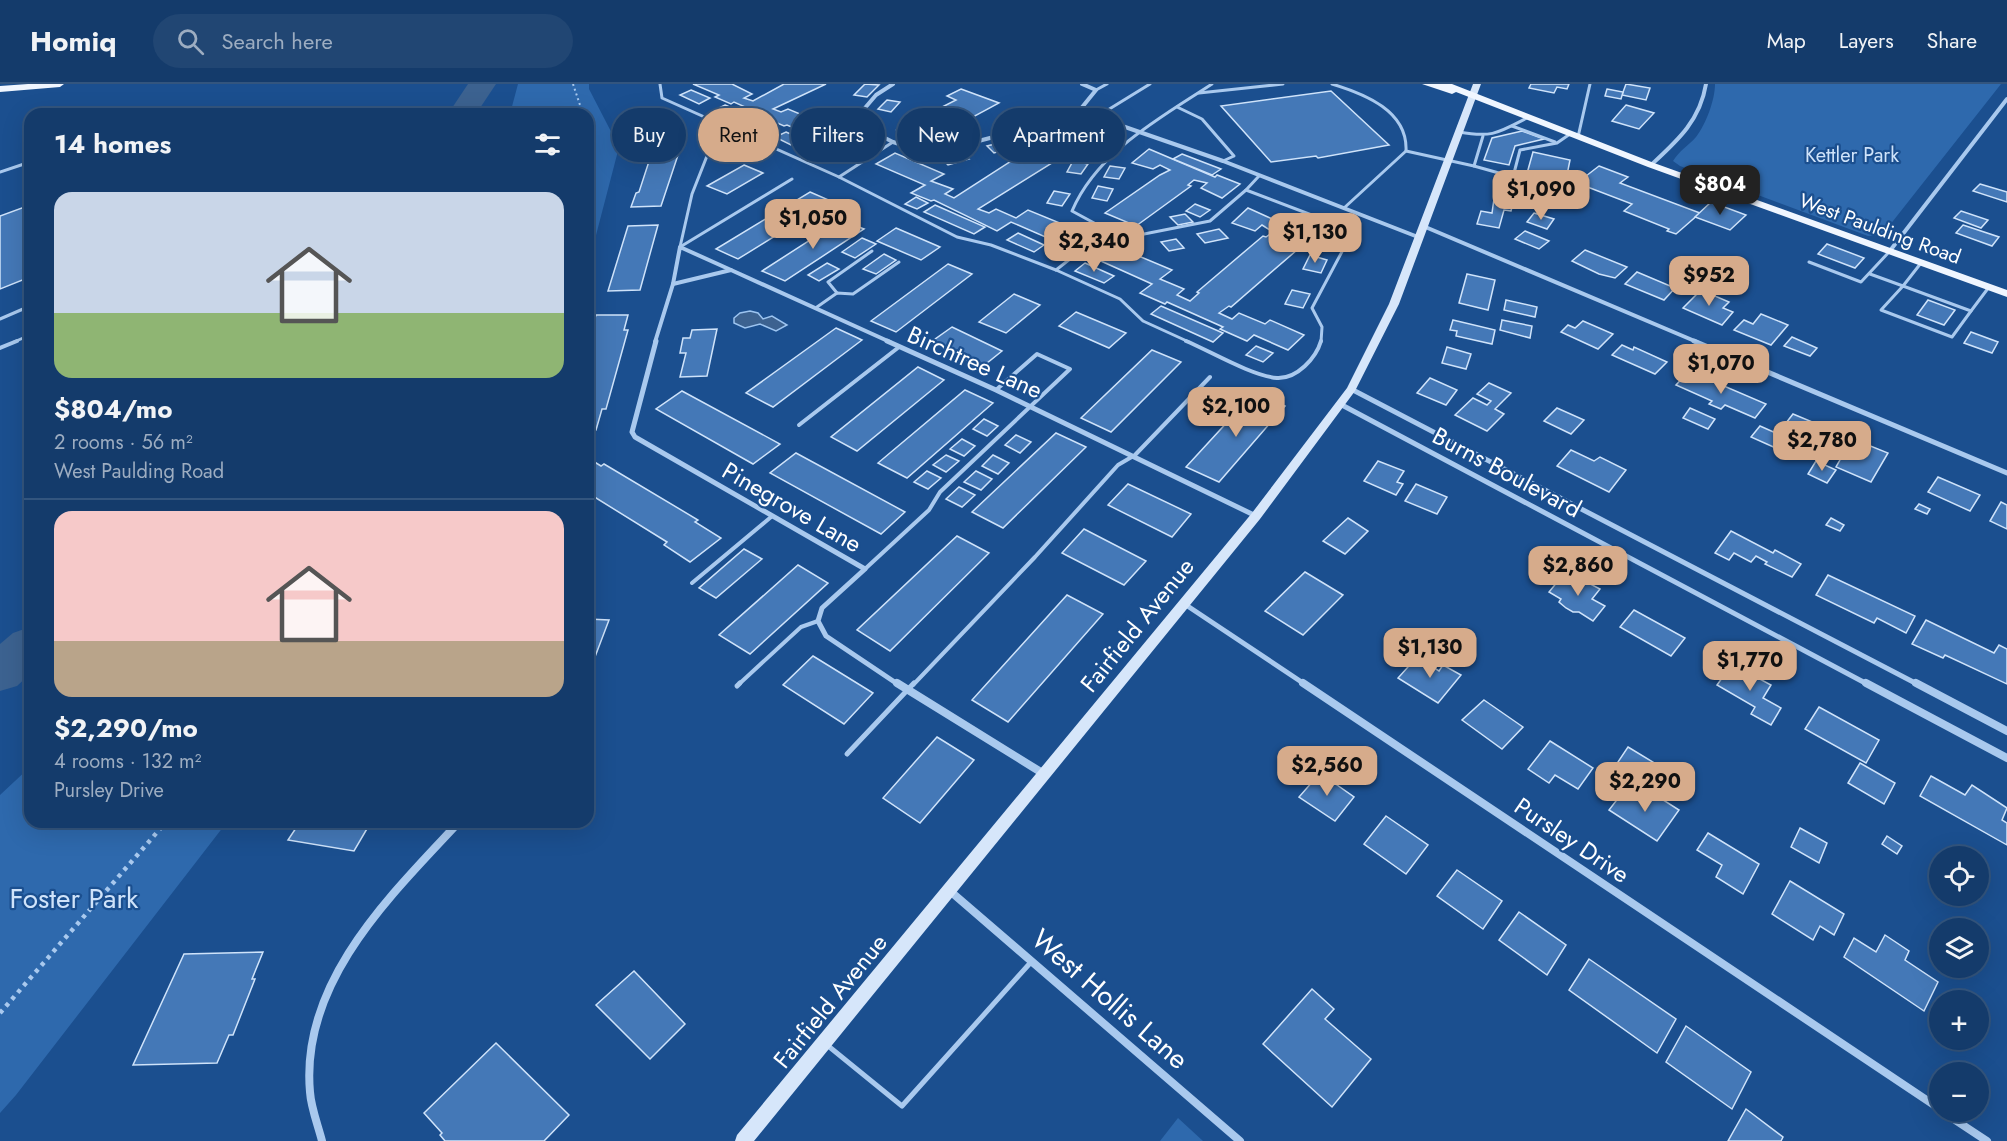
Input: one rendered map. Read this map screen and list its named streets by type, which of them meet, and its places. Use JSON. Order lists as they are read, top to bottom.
{
  "streets": {
    "main road": ["West Paulding Road", "Fairfield Avenue"],
    "street": [
      "Birchtree Lane",
      "Burns Boulevard",
      "Pinegrove Lane",
      "Pursley Drive",
      "West Hollis Lane"
    ]
  },
  "crossings": [
    ["West Paulding Road", "Fairfield Avenue"],
    ["Birchtree Lane", "Pinegrove Lane"],
    ["Birchtree Lane", "Fairfield Avenue"],
    ["Burns Boulevard", "Fairfield Avenue"],
    ["Fairfield Avenue", "Pursley Drive"],
    ["Fairfield Avenue", "West Hollis Lane"]
  ],
  "parks": ["Kettler Park", "Foster Park"],
  "page": {
    "header": "Homiq",
    "search": "Search here",
    "nav": ["Map", "Layers", "Share"],
    "chip": [
      "Buy",
      "Rent",
      "Filters",
      "New",
      "Apartment"
    ],
    "heading": "14 homes",
    "price": [
      "$804",
      "$1,090",
      "$1,050",
      "$1,130",
      "$2,340",
      "$952",
      "$1,070",
      "$2,100",
      "$2,780",
      "$2,860",
      "$1,130",
      "$1,770",
      "$2,560",
      "$2,290"
    ],
    "list": [
      {
        "name": "$804/mo",
        "note": "2 rooms · 56 m² · West Paulding Road"
      },
      {
        "name": "$2,290/mo",
        "note": "4 rooms · 132 m² · Pursley Drive"
      }
    ],
    "map_buttons": ["+", "−"]
  }
}
